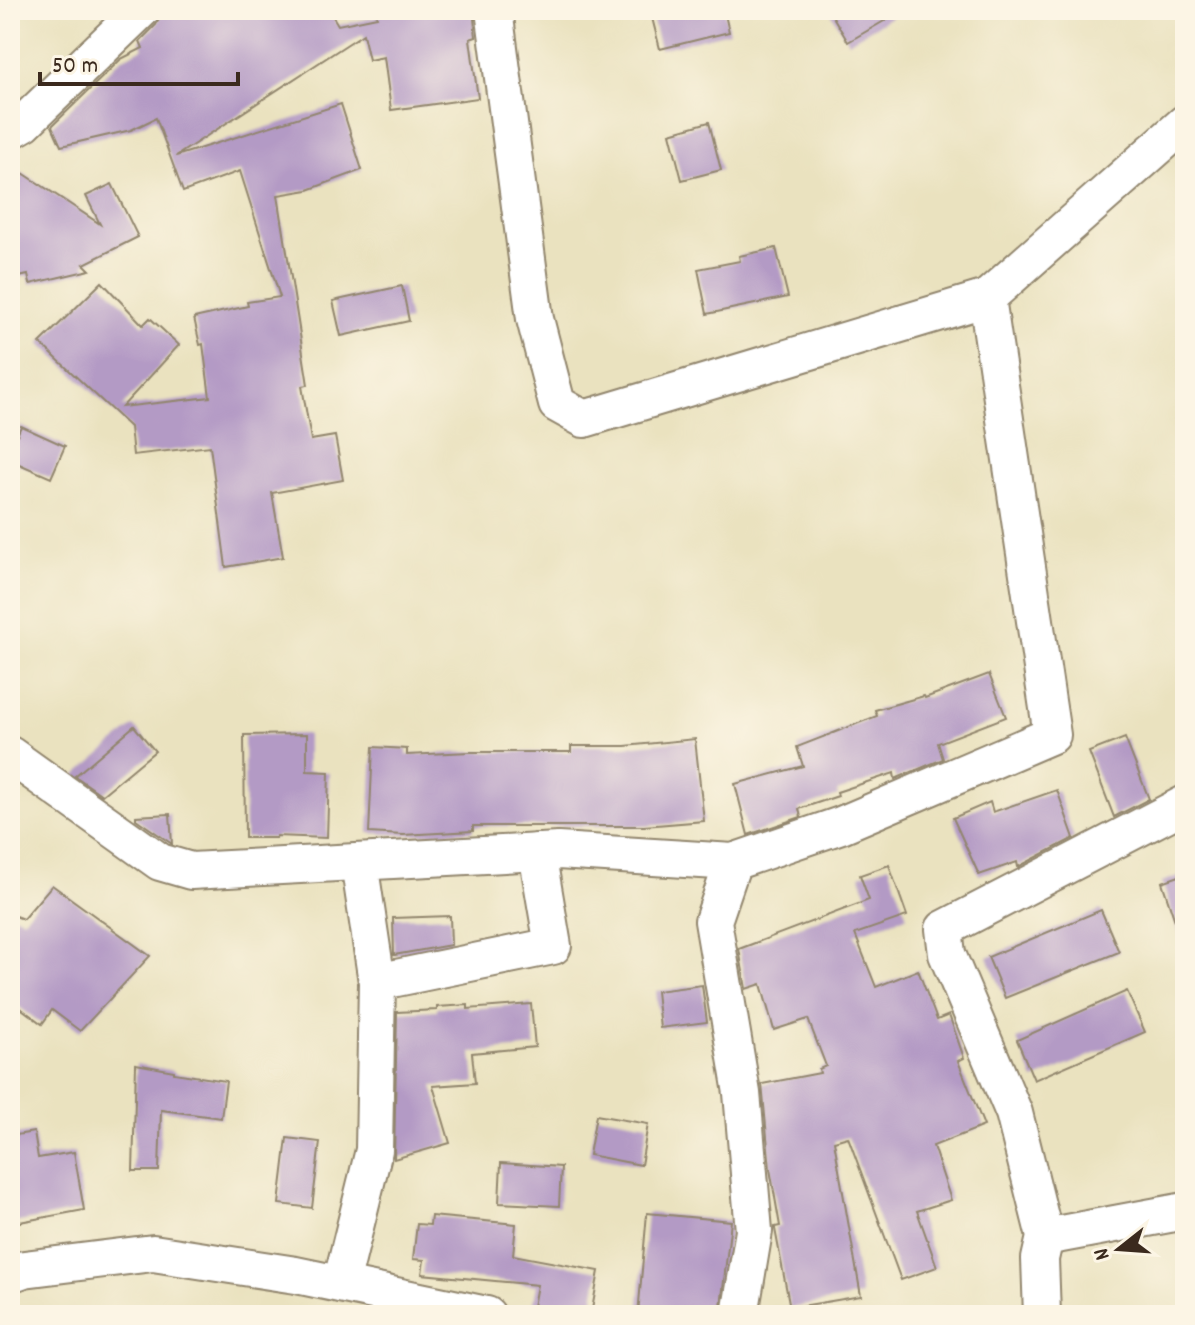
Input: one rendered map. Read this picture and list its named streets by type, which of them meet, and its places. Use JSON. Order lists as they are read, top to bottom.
{
  "scale_bar": "50 m",
  "north": "left"
}
